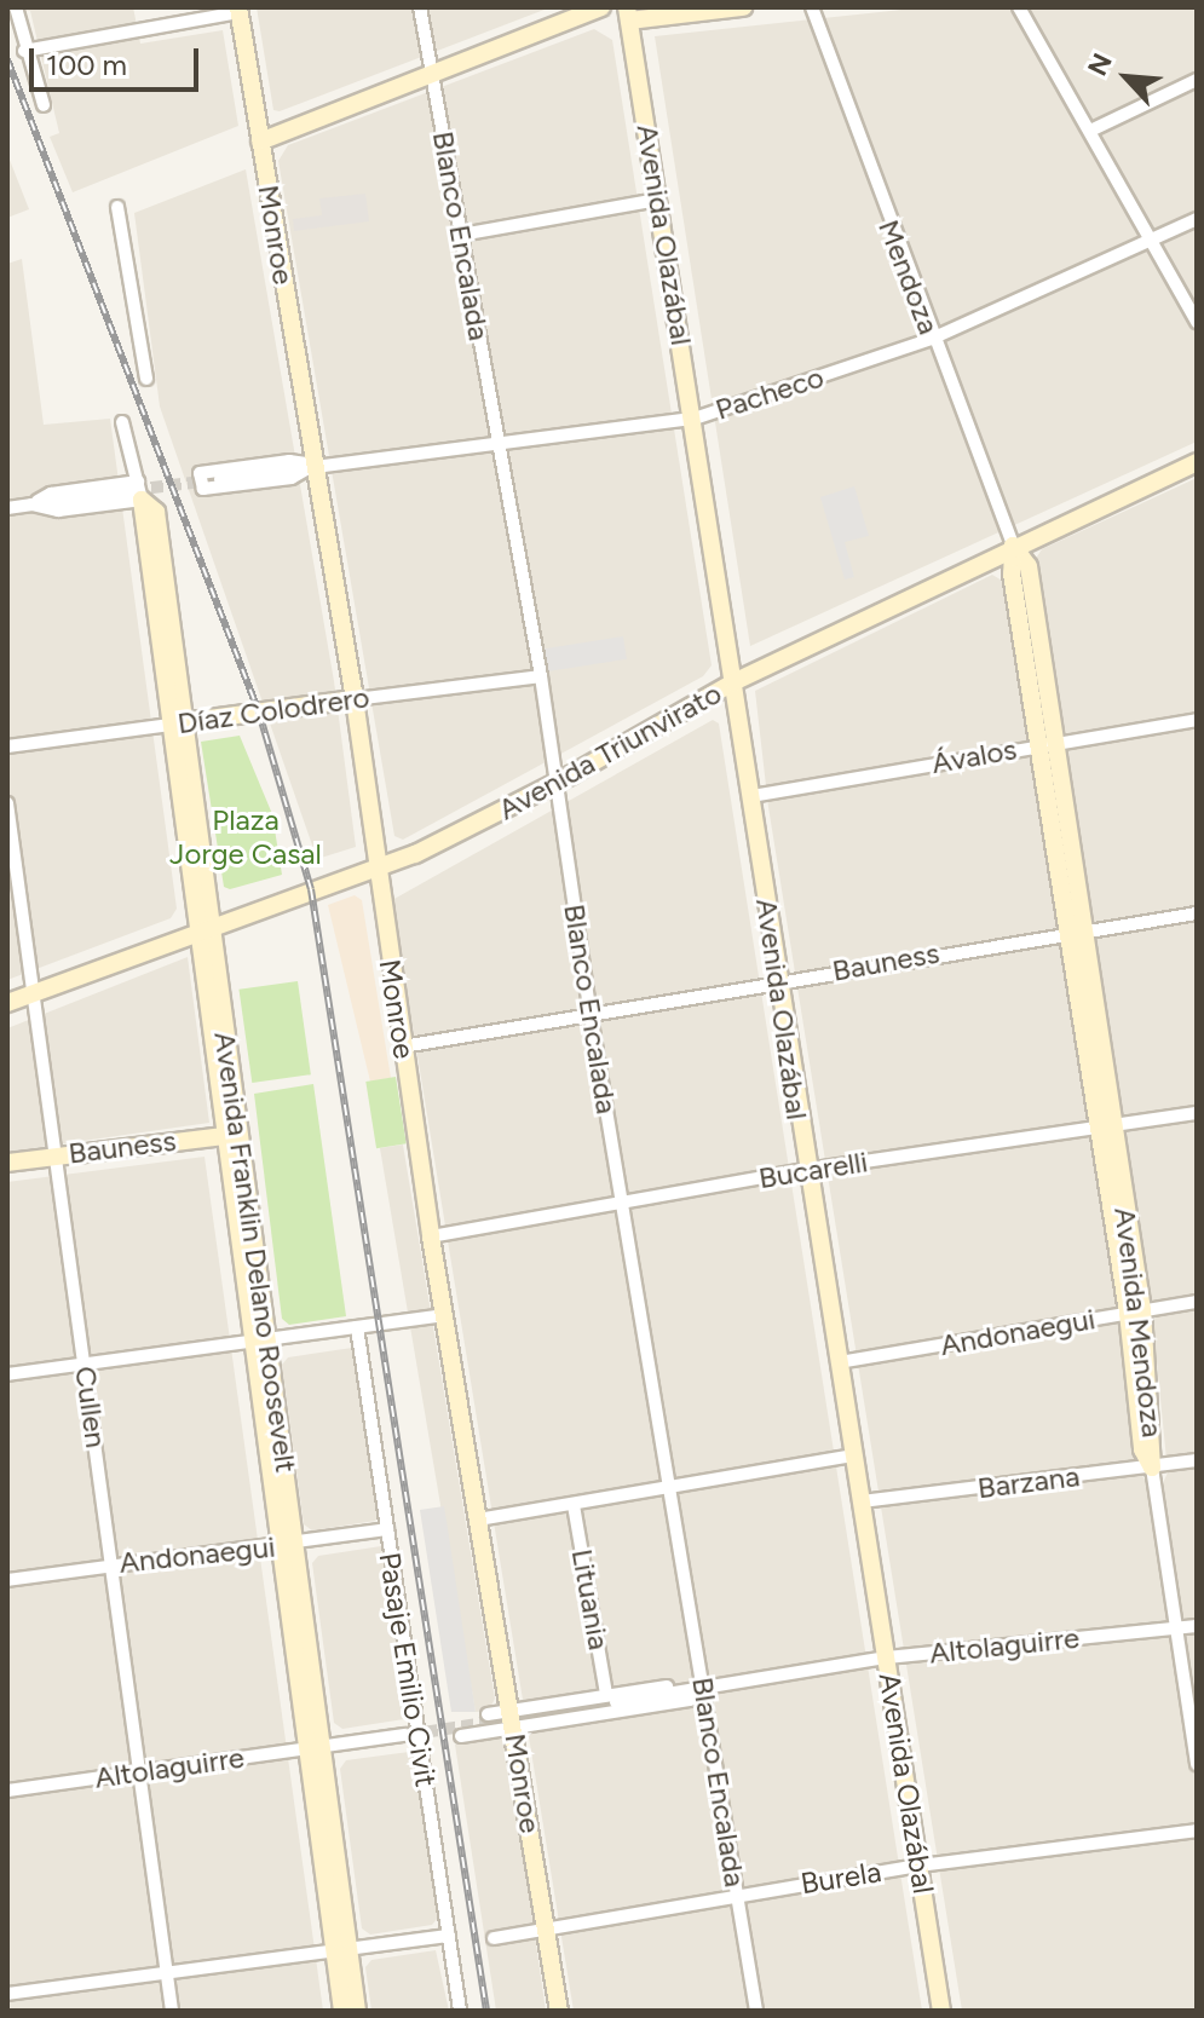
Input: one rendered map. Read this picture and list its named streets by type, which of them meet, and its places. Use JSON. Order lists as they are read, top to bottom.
{
  "streets": {
    "main road": [
      "Monroe",
      "Avenida Olazábal",
      "Díaz Colodrero",
      "Avenida Triunvirato",
      "Bauness",
      "Avenida Franklin Delano Roosevelt",
      "Avenida Mendoza"
    ],
    "street": [
      "Blanco Encalada",
      "Mendoza",
      "Pacheco",
      "Ávalos",
      "Bucarelli",
      "Andonaegui",
      "Cullen",
      "Barzana",
      "Lituania",
      "Altolaguirre",
      "Pasaje Emilio Civit",
      "Burela"
    ]
  },
  "crossings": [
    ["Monroe", "Pacheco"],
    ["Monroe", "Díaz Colodrero"],
    ["Monroe", "Avenida Triunvirato"],
    ["Monroe", "Bauness"],
    ["Monroe", "Bucarelli"],
    ["Monroe", "Altolaguirre"],
    ["Monroe", "Burela"],
    ["Avenida Olazábal", "Pacheco"],
    ["Avenida Olazábal", "Avenida Triunvirato"],
    ["Avenida Olazábal", "Ávalos"],
    ["Avenida Olazábal", "Bauness"],
    ["Avenida Olazábal", "Bucarelli"],
    ["Avenida Olazábal", "Andonaegui"],
    ["Avenida Olazábal", "Barzana"],
    ["Avenida Olazábal", "Altolaguirre"],
    ["Avenida Olazábal", "Burela"],
    ["Blanco Encalada", "Pacheco"],
    ["Blanco Encalada", "Díaz Colodrero"],
    ["Blanco Encalada", "Avenida Triunvirato"],
    ["Blanco Encalada", "Bauness"],
    ["Blanco Encalada", "Bucarelli"],
    ["Blanco Encalada", "Altolaguirre"],
    ["Blanco Encalada", "Burela"],
    ["Mendoza", "Pacheco"],
    ["Mendoza", "Avenida Triunvirato"],
    ["Mendoza", "Avenida Mendoza"],
    ["Díaz Colodrero", "Avenida Franklin Delano Roosevelt"],
    ["Avenida Triunvirato", "Avenida Franklin Delano Roosevelt"],
    ["Avenida Triunvirato", "Avenida Mendoza"],
    ["Avenida Triunvirato", "Cullen"],
    ["Ávalos", "Avenida Mendoza"],
    ["Bauness", "Avenida Franklin Delano Roosevelt"],
    ["Bauness", "Avenida Mendoza"],
    ["Bauness", "Cullen"],
    ["Bucarelli", "Avenida Mendoza"],
    ["Avenida Franklin Delano Roosevelt", "Andonaegui"],
    ["Avenida Franklin Delano Roosevelt", "Altolaguirre"],
    ["Avenida Mendoza", "Andonaegui"],
    ["Avenida Mendoza", "Barzana"],
    ["Andonaegui", "Cullen"],
    ["Andonaegui", "Pasaje Emilio Civit"],
    ["Cullen", "Altolaguirre"],
    ["Lituania", "Altolaguirre"],
    ["Altolaguirre", "Pasaje Emilio Civit"]
  ],
  "parks": ["Plaza Jorge Casal"],
  "scale_bar": "100 m",
  "north": "top left"
}
